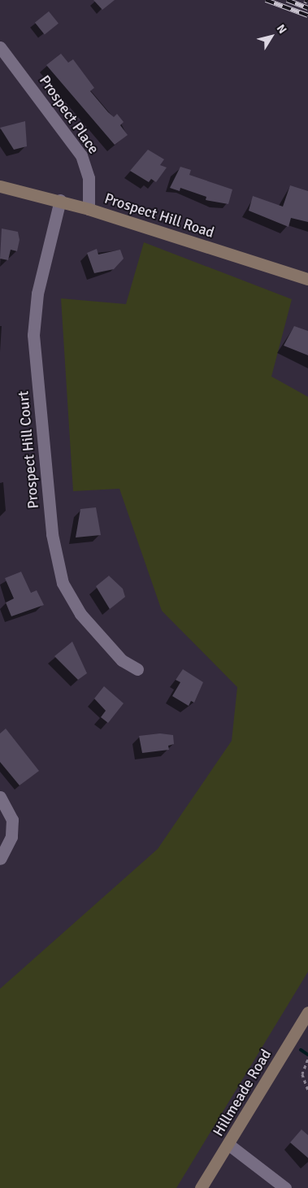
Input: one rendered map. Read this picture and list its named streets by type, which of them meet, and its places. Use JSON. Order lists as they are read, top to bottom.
{
  "streets": {
    "street": [
      "Prospect Place",
      "Prospect Hill Road",
      "Prospect Hill Court",
      "Hillmeade Road"
    ]
  },
  "crossings": [
    ["Prospect Place", "Prospect Hill Road"],
    ["Prospect Hill Road", "Prospect Hill Court"]
  ],
  "north": "top right"
}
